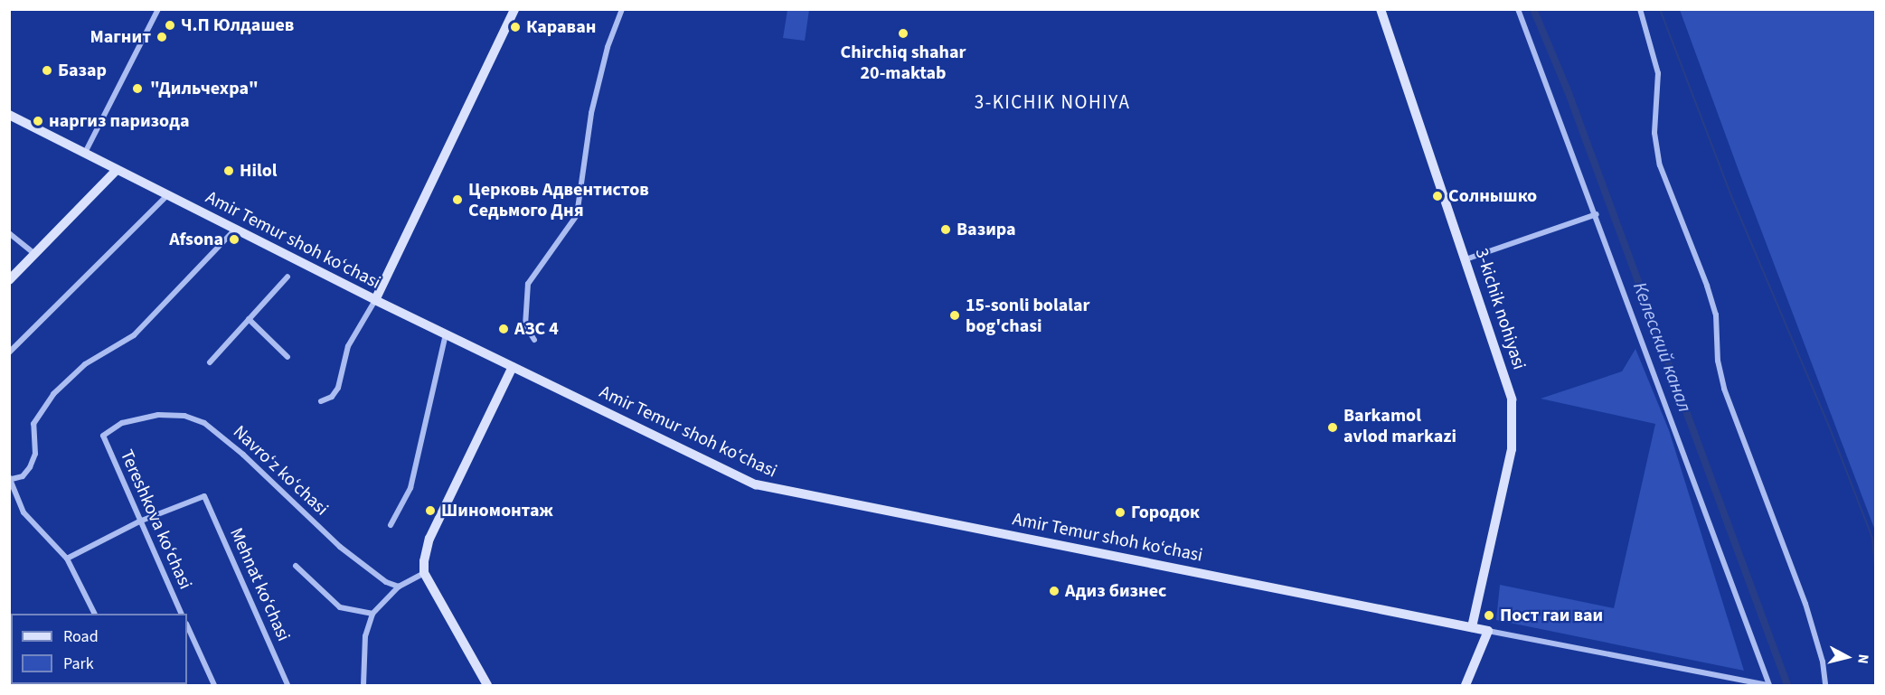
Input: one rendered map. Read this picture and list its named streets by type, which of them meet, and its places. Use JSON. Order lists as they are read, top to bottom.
{
  "streets": {
    "main road": ["Amir Temur shoh ko‘chasi", "3-kichik nohiyasi"],
    "street": ["Navro‘z ko‘chasi", "Tereshkova ko‘chasi", "Mehnat ko‘chasi"]
  },
  "crossings": [
    ["Amir Temur shoh ko‘chasi", "3-kichik nohiyasi"],
    ["Navro‘z ko‘chasi", "Tereshkova ko‘chasi"],
    ["Tereshkova ko‘chasi", "Mehnat ko‘chasi"]
  ],
  "districts": ["3-KICHIK NOHIYA"],
  "water": ["Келесский канал"],
  "places": [
    "Ч.П Юлдашев",
    "Караван",
    "Chirchiq shahar 20-maktab",
    "Магнит",
    "Базар",
    "\"Дильчехра\"",
    "наргиз паризода",
    "Hilol",
    "Солнышко",
    "Церковь Адвентистов Седьмого Дня",
    "Вазира",
    "Afsona",
    "15-sonli bolalar bog'chasi",
    "АЗС 4",
    "Barkamol avlod markazi",
    "Шиномонтаж",
    "Городок",
    "Адиз бизнес",
    "Пост гаи ваи"
  ],
  "legend": ["Road", "Park"],
  "north": "right"
}
